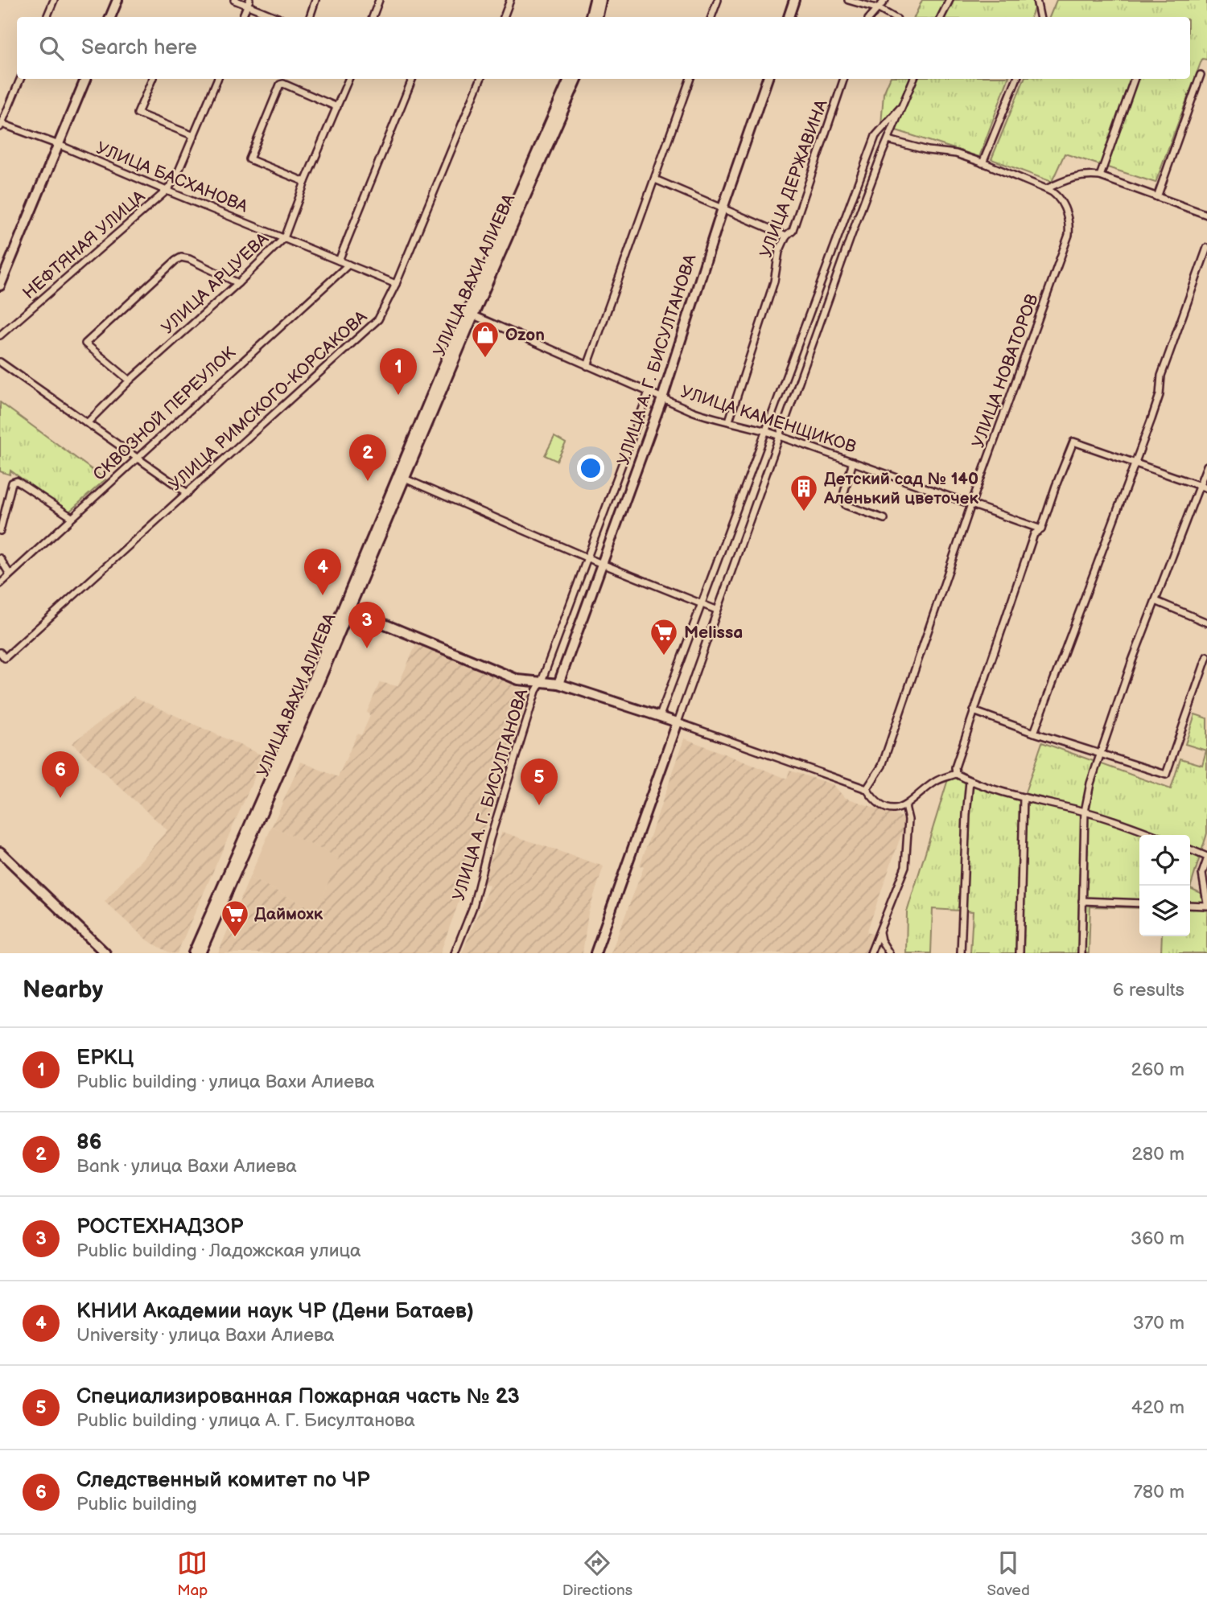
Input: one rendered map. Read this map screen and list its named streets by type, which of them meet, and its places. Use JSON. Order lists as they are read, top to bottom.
{
  "streets": {
    "main road": ["УЛИЦА ВАХИ АЛИЕВА", "УЛИЦА А. Г. БИСУЛТАНОВА"],
    "street": [
      "УЛИЦА БАСХАНОВА",
      "УЛИЦА ДЕРЖАВИНА",
      "НЕФТЯНАЯ УЛИЦА",
      "УЛИЦА АРЦУЕВА",
      "УЛИЦА НОВАТОРОВ",
      "УЛИЦА РИМСКОГО-КОРСАКОВА",
      "СКВОЗНОЙ ПЕРЕУЛОК",
      "УЛИЦА КАМЕНЩИКОВ"
    ]
  },
  "crossings": [
    ["УЛИЦА БАСХАНОВА", "НЕФТЯНАЯ УЛИЦА"],
    ["УЛИЦА БАСХАНОВА", "УЛИЦА АРЦУЕВА"],
    ["УЛИЦА БАСХАНОВА", "УЛИЦА РИМСКОГО-КОРСАКОВА"],
    ["УЛИЦА БАСХАНОВА", "СКВОЗНОЙ ПЕРЕУЛОК"],
    ["УЛИЦА ДЕРЖАВИНА", "УЛИЦА КАМЕНЩИКОВ"],
    ["УЛИЦА ВАХИ АЛИЕВА", "УЛИЦА КАМЕНЩИКОВ"],
    ["УЛИЦА А. Г. БИСУЛТАНОВА", "УЛИЦА КАМЕНЩИКОВ"],
    ["УЛИЦА НОВАТОРОВ", "УЛИЦА КАМЕНЩИКОВ"]
  ],
  "places": {
    "shop": ["Ozon"],
    "building": ["Детский сад № 140 Аленький цветочек"],
    "supermarket": ["Melissa", "Даймохк"]
  },
  "page": {
    "search": "Search here",
    "pins": [
      "1",
      "2",
      "4",
      "3",
      "6",
      "5"
    ],
    "heading": ["Nearby", "6 results"],
    "list": [
      {
        "mark": "1",
        "name": "ЕРКЦ",
        "note": "Public building · улица Вахи Алиева",
        "value": "260 m"
      },
      {
        "mark": "2",
        "name": "86",
        "note": "Bank · улица Вахи Алиева",
        "value": "280 m"
      },
      {
        "mark": "3",
        "name": "РОСТЕХНАДЗОР",
        "note": "Public building · Ладожская улица",
        "value": "360 m"
      },
      {
        "mark": "4",
        "name": "КНИИ Академии наук ЧР (Дени Батаев)",
        "note": "University · улица Вахи Алиева",
        "value": "370 m"
      },
      {
        "mark": "5",
        "name": "Специализированная Пожарная часть № 23",
        "note": "Public building · улица А. Г. Бисултанова",
        "value": "420 m"
      },
      {
        "mark": "6",
        "name": "Следственный комитет по ЧР",
        "note": "Public building",
        "value": "780 m"
      }
    ],
    "nav": ["Map", "Directions", "Saved"]
  }
}
